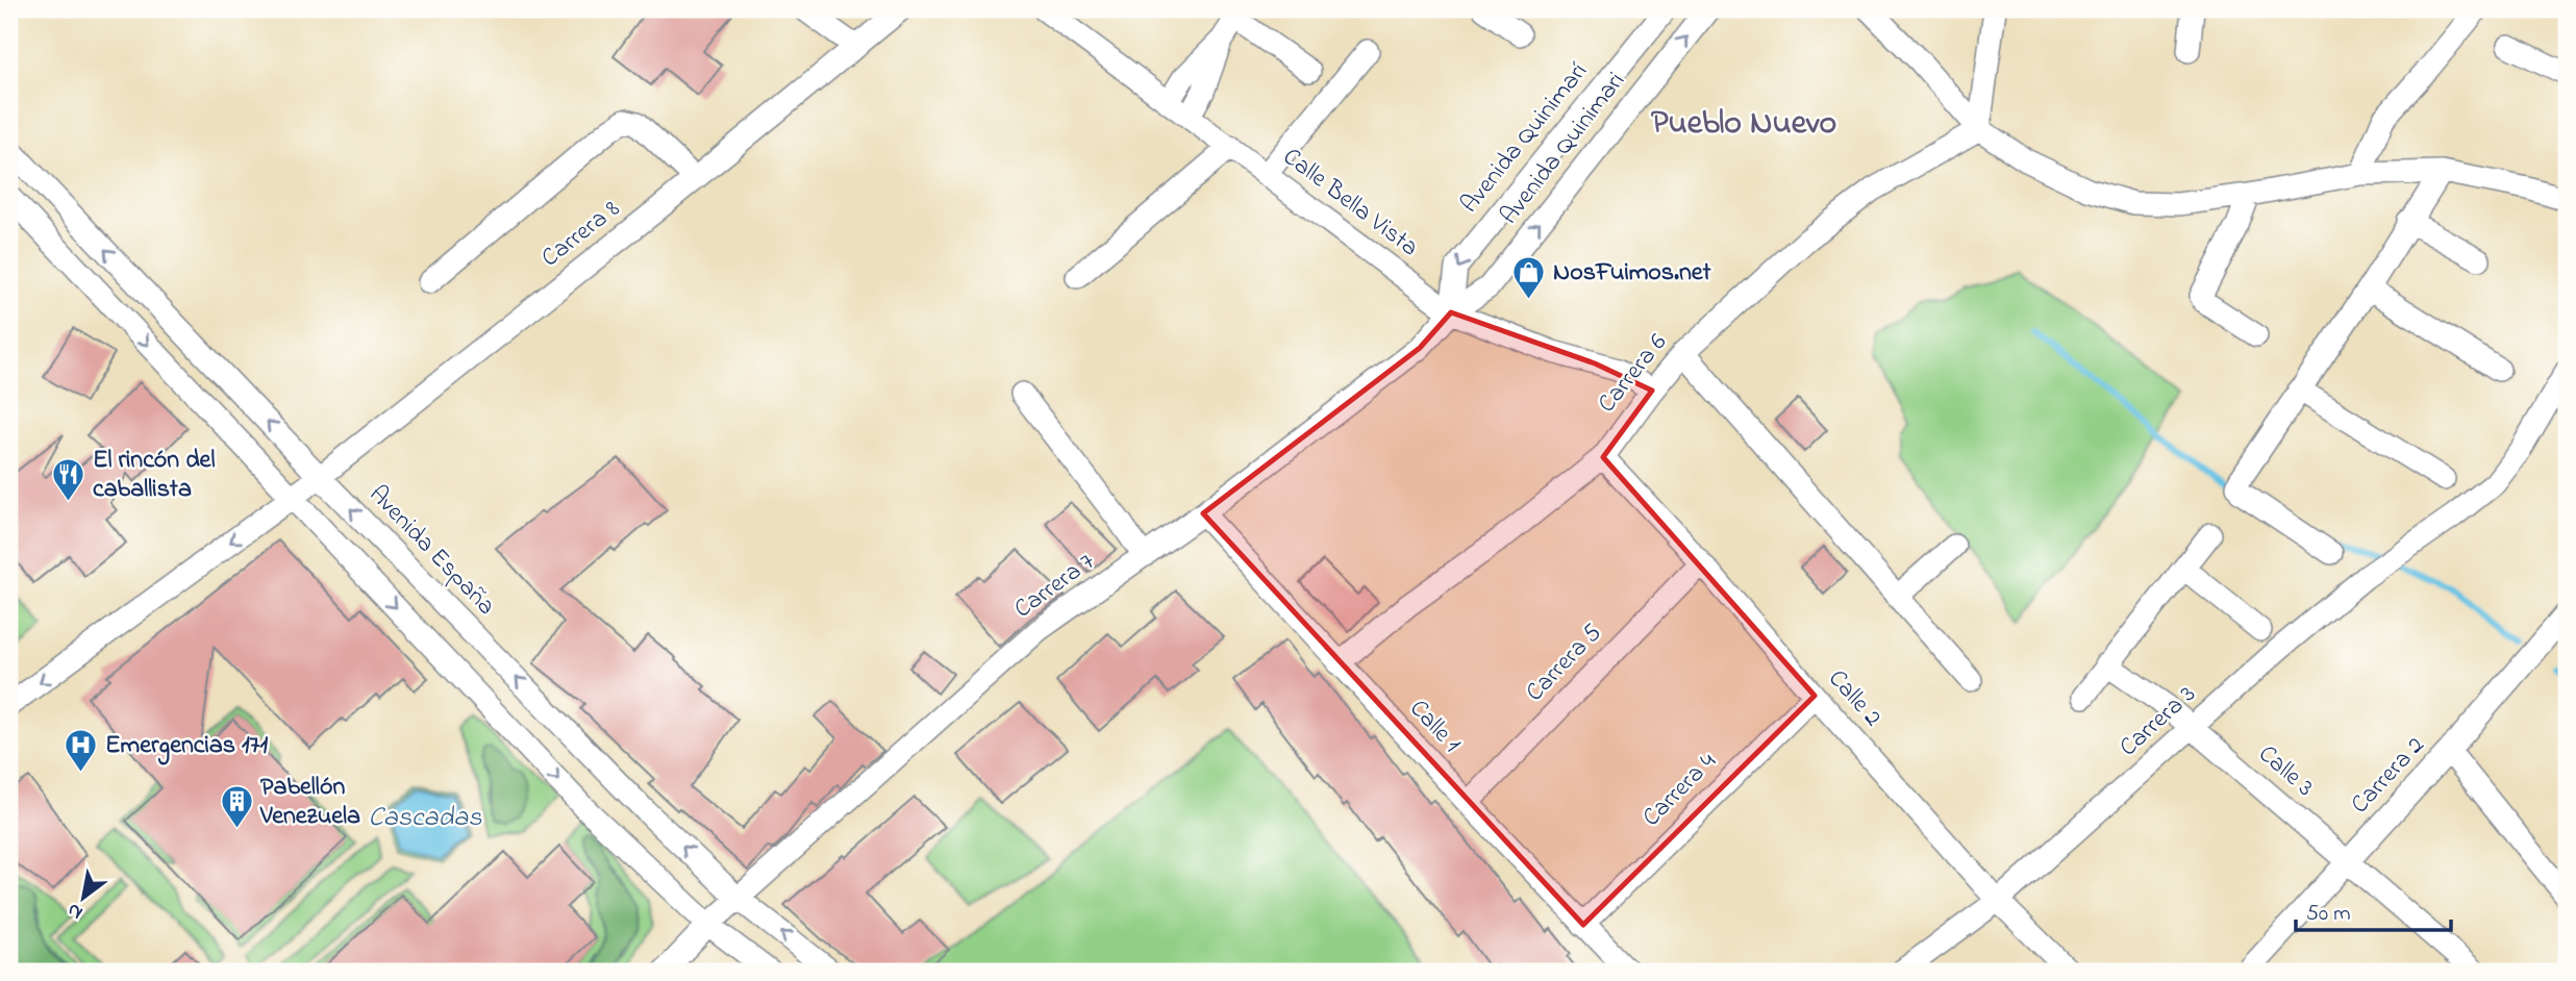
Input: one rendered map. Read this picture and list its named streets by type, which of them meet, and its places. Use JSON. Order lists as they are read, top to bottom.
{
  "streets": {
    "street": [
      "Avenida Quinimarí",
      "Avenida Quinimari",
      "Calle Bella Vista",
      "Carrera 8",
      "Carrera 6",
      "Avenida España",
      "Carrera 7",
      "Carrera 5",
      "Calle 2",
      "Carrera 3",
      "Calle 1",
      "Calle 3",
      "Carrera 2",
      "Carrera 4"
    ]
  },
  "crossings": [
    ["Avenida Quinimarí", "Avenida Quinimari"],
    ["Avenida Quinimarí", "Calle Bella Vista"],
    ["Avenida Quinimarí", "Carrera 7"],
    ["Avenida Quinimari", "Calle Bella Vista"],
    ["Avenida Quinimari", "Carrera 7"],
    ["Calle Bella Vista", "Carrera 6"],
    ["Calle Bella Vista", "Carrera 7"],
    ["Carrera 8", "Avenida España"],
    ["Carrera 6", "Calle 2"],
    ["Carrera 6", "Calle 1"],
    ["Avenida España", "Carrera 7"],
    ["Carrera 7", "Calle 1"],
    ["Carrera 5", "Calle 2"],
    ["Carrera 5", "Calle 1"],
    ["Calle 2", "Carrera 3"],
    ["Calle 2", "Carrera 4"],
    ["Carrera 3", "Calle 3"],
    ["Calle 1", "Carrera 4"],
    ["Calle 3", "Carrera 2"]
  ],
  "one_way": ["Avenida Quinimarí", "Avenida Quinimari"],
  "districts": ["Pueblo Nuevo"],
  "water": ["Cascadas"],
  "places": {
    "shop": ["NosFuimos.net"],
    "restaurant": ["El rincón del caballista"],
    "hospital": ["Emergencias 171"],
    "building": ["Pabellón Venezuela"]
  },
  "scale_bar": "50 m",
  "north": "bottom left"
}
